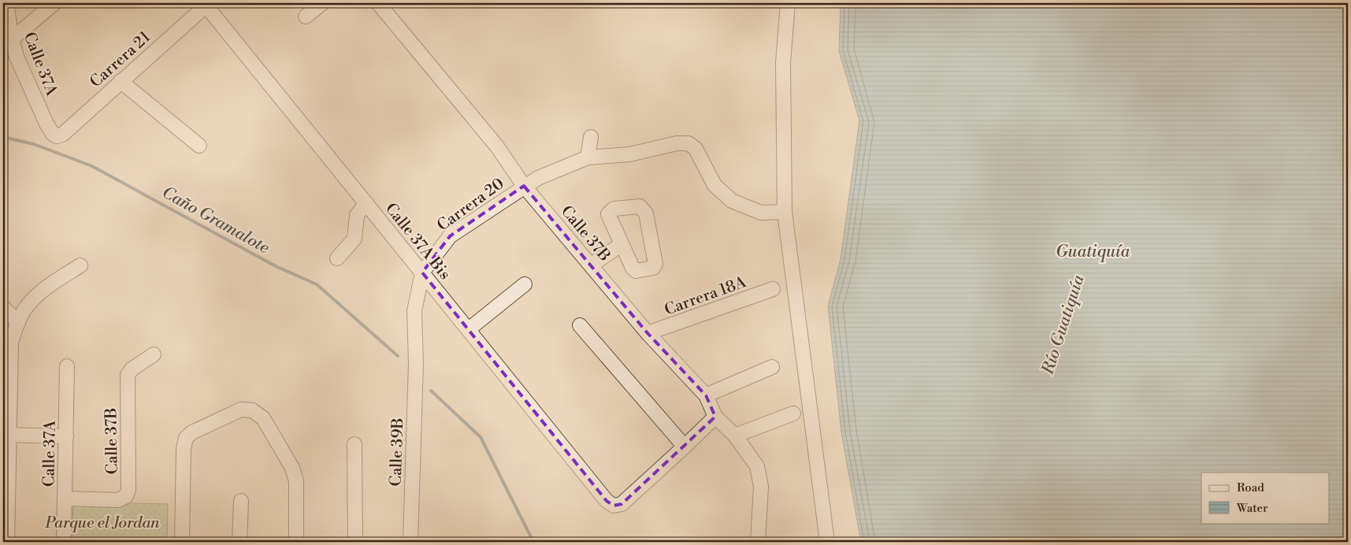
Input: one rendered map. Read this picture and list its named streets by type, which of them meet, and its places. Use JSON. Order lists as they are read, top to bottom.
{
  "streets": {
    "street": [
      "Carrera 21",
      "Calle 37A",
      "Carrera 20",
      "Calle 37B",
      "Calle 37A Bis",
      "Carrera 18A",
      "Calle 39B"
    ]
  },
  "crossings": [
    ["Carrera 21", "Calle 37A"],
    ["Carrera 21", "Calle 37A Bis"],
    ["Calle 37A", "Calle 37B"],
    ["Carrera 20", "Calle 37B"],
    ["Carrera 20", "Calle 37A Bis"],
    ["Carrera 20", "Calle 39B"],
    ["Calle 37B", "Carrera 18A"]
  ],
  "water": ["Caño Gramalote", "Guatiquía", "Río Guatiquía"],
  "parks": ["Parque el Jordan"],
  "legend": ["Road", "Water"]
}
